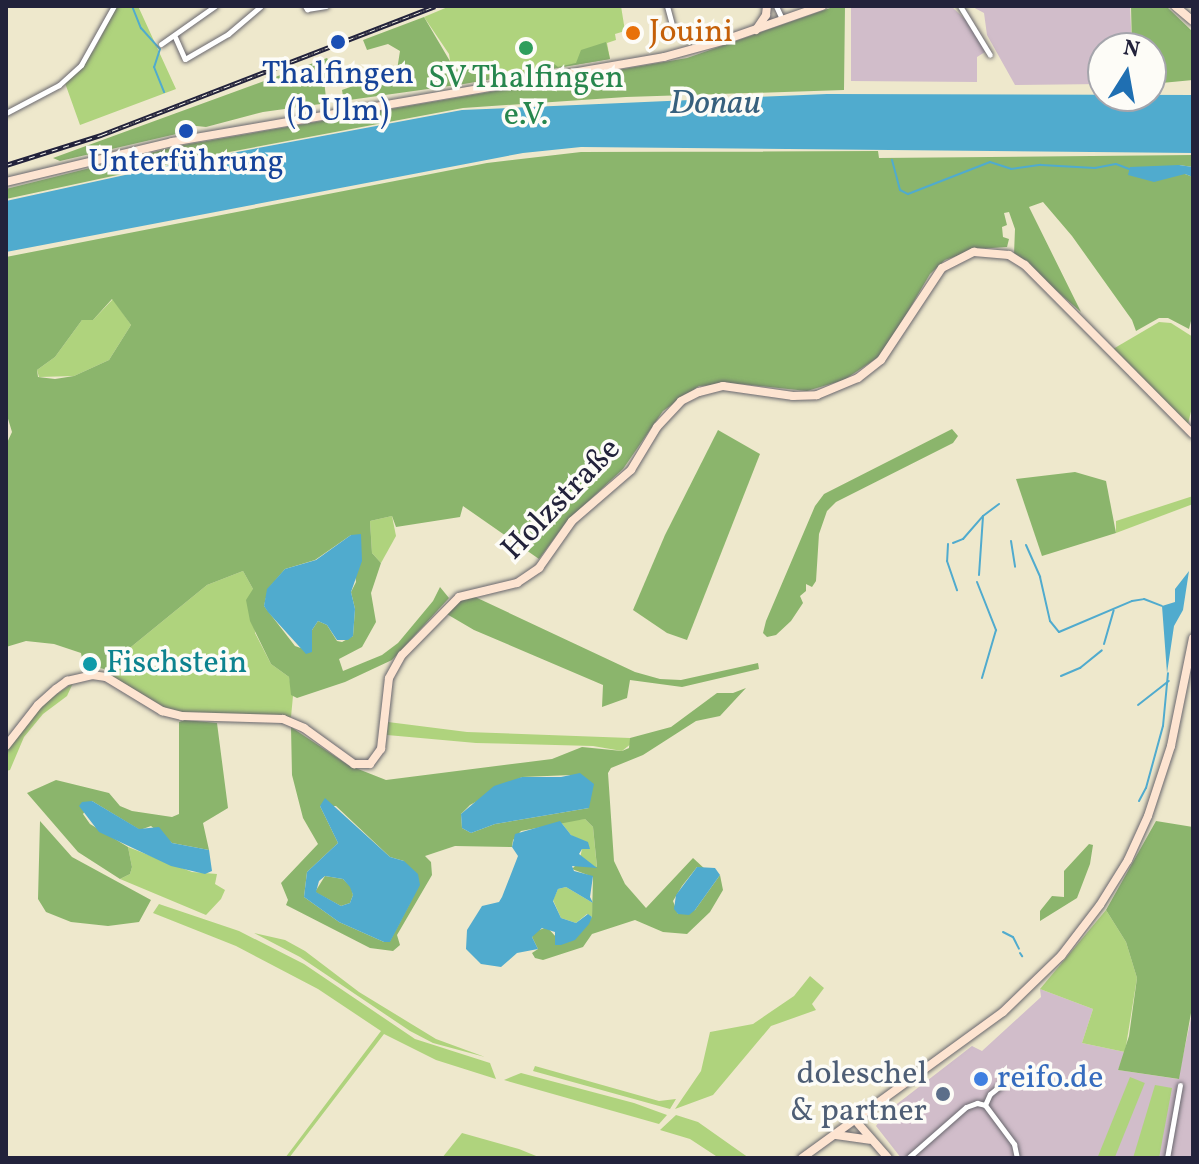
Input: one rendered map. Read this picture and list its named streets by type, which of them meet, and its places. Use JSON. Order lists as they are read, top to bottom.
{
  "streets": {
    "street": ["Holzstraße"]
  },
  "water": ["Donau"],
  "places": [
    "Jouini",
    "Thalfingen (b Ulm)",
    "SV Thalfingen e.V.",
    "Unterführung",
    "Fischstein",
    "reifo.de",
    "doleschel & partner"
  ],
  "north": "top"
}
